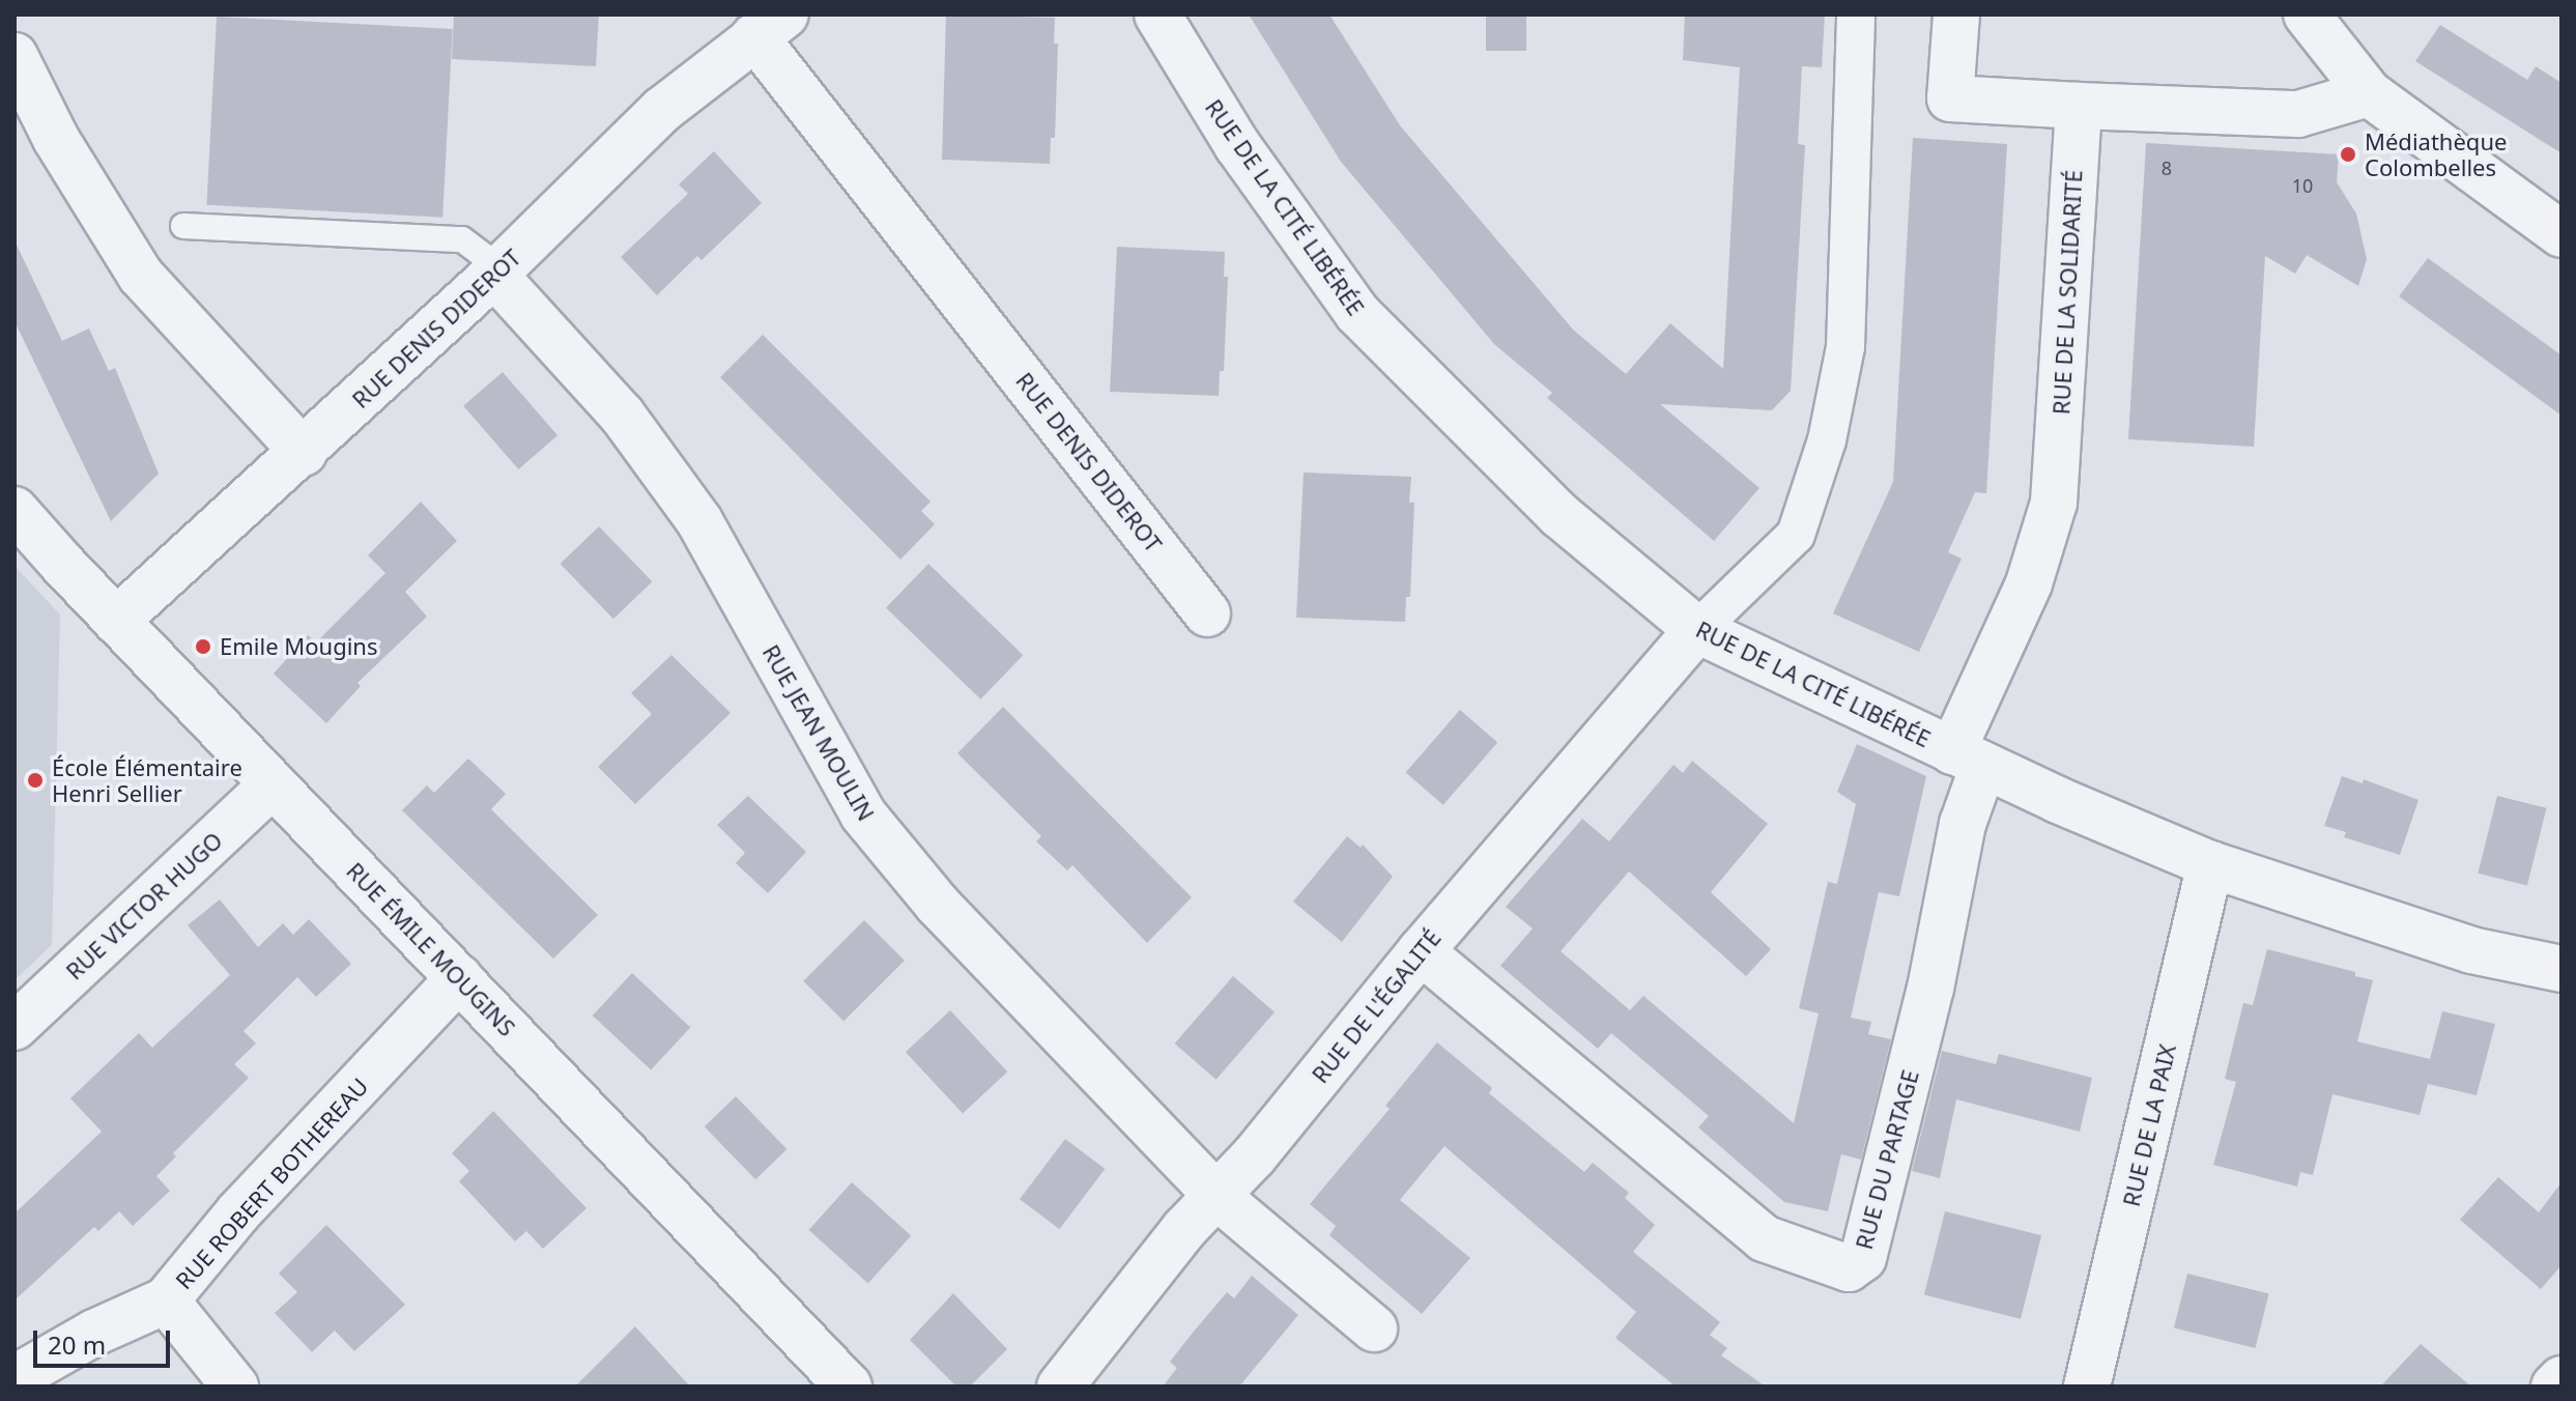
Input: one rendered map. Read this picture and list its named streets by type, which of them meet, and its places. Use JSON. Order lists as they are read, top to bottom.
{
  "streets": {
    "street": [
      "RUE DE LA CITÉ LIBÉRÉE",
      "RUE DE LA SOLIDARITÉ",
      "RUE DENIS DIDEROT",
      "RUE JEAN MOULIN",
      "RUE VICTOR HUGO",
      "RUE ÉMILE MOUGINS",
      "RUE DE L'ÉGALITÉ",
      "RUE DE LA PAIX",
      "RUE DU PARTAGE",
      "RUE ROBERT BOTHEREAU"
    ]
  },
  "crossings": [
    ["RUE DE LA CITÉ LIBÉRÉE", "RUE DE LA SOLIDARITÉ"],
    ["RUE DE LA CITÉ LIBÉRÉE", "RUE DE L'ÉGALITÉ"],
    ["RUE DE LA CITÉ LIBÉRÉE", "RUE DE LA PAIX"],
    ["RUE DE LA CITÉ LIBÉRÉE", "RUE DU PARTAGE"],
    ["RUE DE LA SOLIDARITÉ", "RUE DU PARTAGE"],
    ["RUE DENIS DIDEROT", "RUE JEAN MOULIN"],
    ["RUE DENIS DIDEROT", "RUE ÉMILE MOUGINS"],
    ["RUE JEAN MOULIN", "RUE DE L'ÉGALITÉ"],
    ["RUE VICTOR HUGO", "RUE ÉMILE MOUGINS"],
    ["RUE ÉMILE MOUGINS", "RUE ROBERT BOTHEREAU"],
    ["RUE DE L'ÉGALITÉ", "RUE DU PARTAGE"]
  ],
  "places": ["Médiathèque Colombelles", "Emile Mougins", "École Élémentaire Henri Sellier"],
  "house_numbers": ["8", "10"],
  "scale_bar": "20 m"
}
